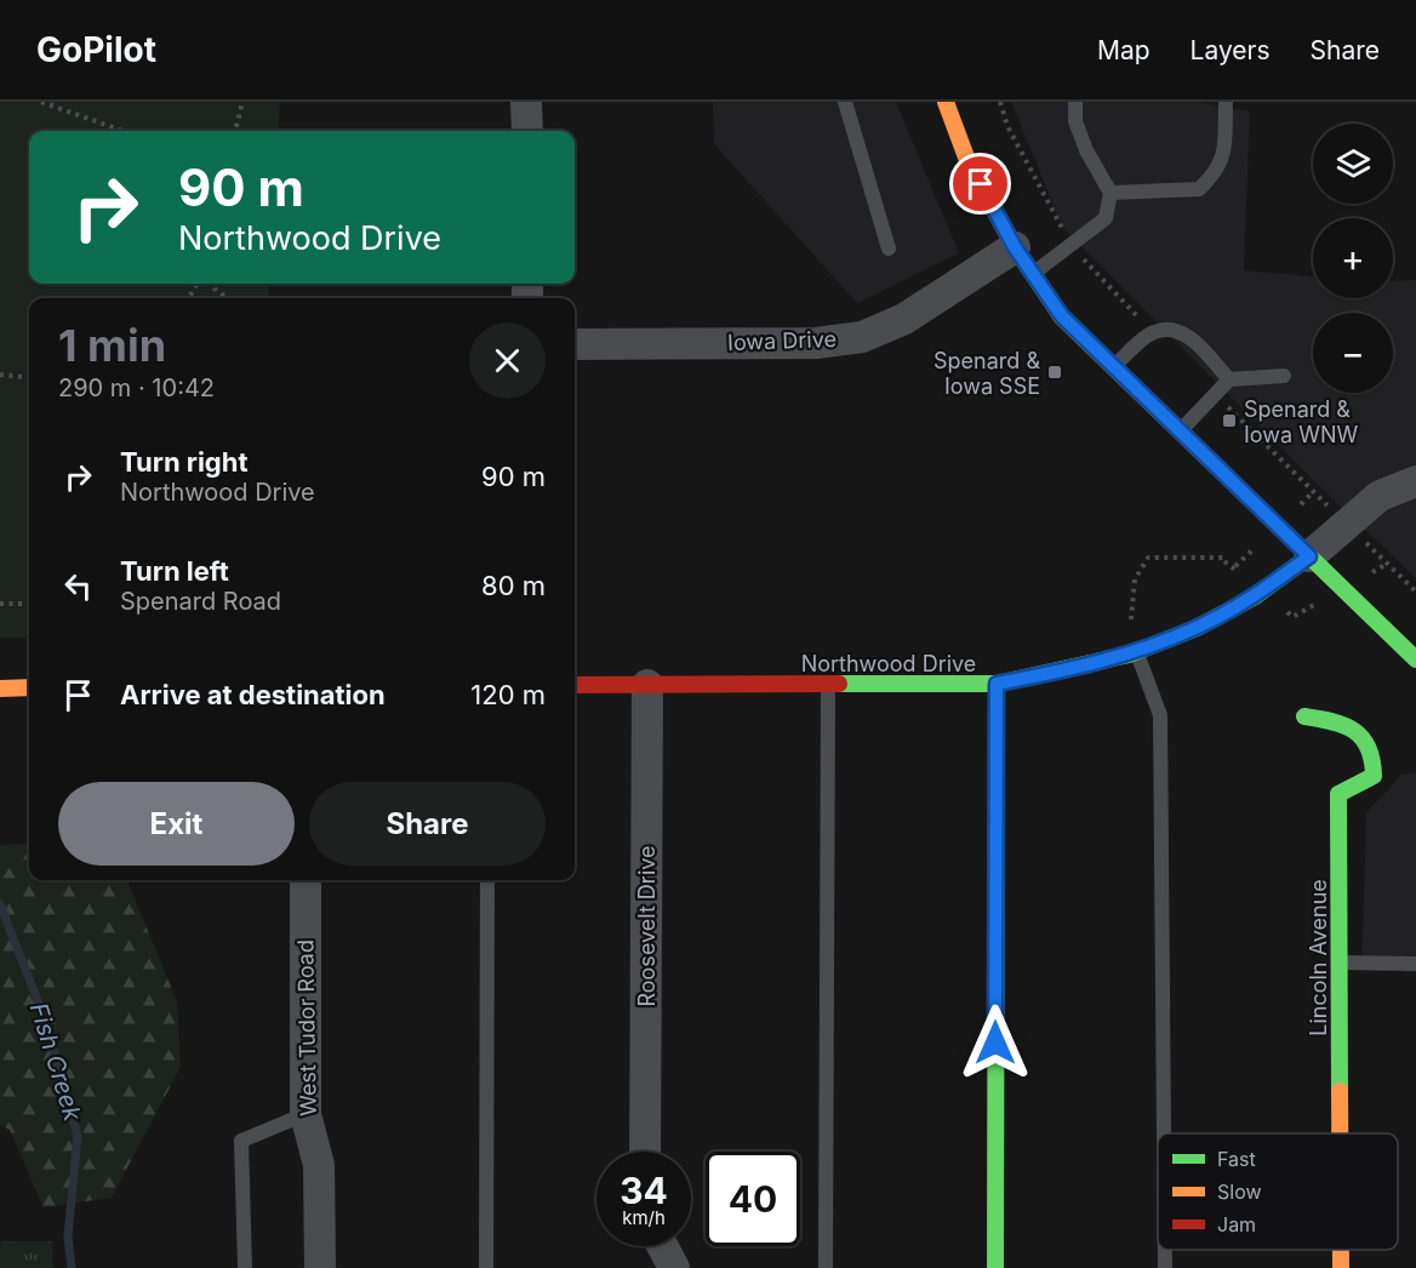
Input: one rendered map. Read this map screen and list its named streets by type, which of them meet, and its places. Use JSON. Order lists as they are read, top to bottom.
{
  "streets": {
    "street": [
      "Iowa Drive",
      "Northwood Drive",
      "Roosevelt Drive",
      "Lincoln Avenue",
      "West Tudor Road"
    ]
  },
  "crossings": [
    ["Northwood Drive", "Roosevelt Drive"]
  ],
  "water": ["Fish Creek"],
  "places": {
    "transit": ["Spenard & Iowa SSE", "Spenard & Iowa WNW"]
  },
  "legend": ["Fast", "Slow", "Jam"],
  "page": {
    "header": "GoPilot",
    "nav": ["Map", "Layers", "Share"],
    "map_buttons": ["+", "−"],
    "turn": ["90 m", "Northwood Drive"],
    "heading": ["1 min", "290 m · 10:42"],
    "list": [
      {
        "name": "Turn right",
        "note": "Northwood Drive",
        "value": "90 m"
      },
      {
        "name": "Turn left",
        "note": "Spenard Road",
        "value": "80 m"
      },
      {
        "name": "Arrive at destination",
        "value": "120 m"
      }
    ],
    "buttons": ["Exit", "Share"],
    "speed": "34 km/h",
    "limit": "40"
  }
}
